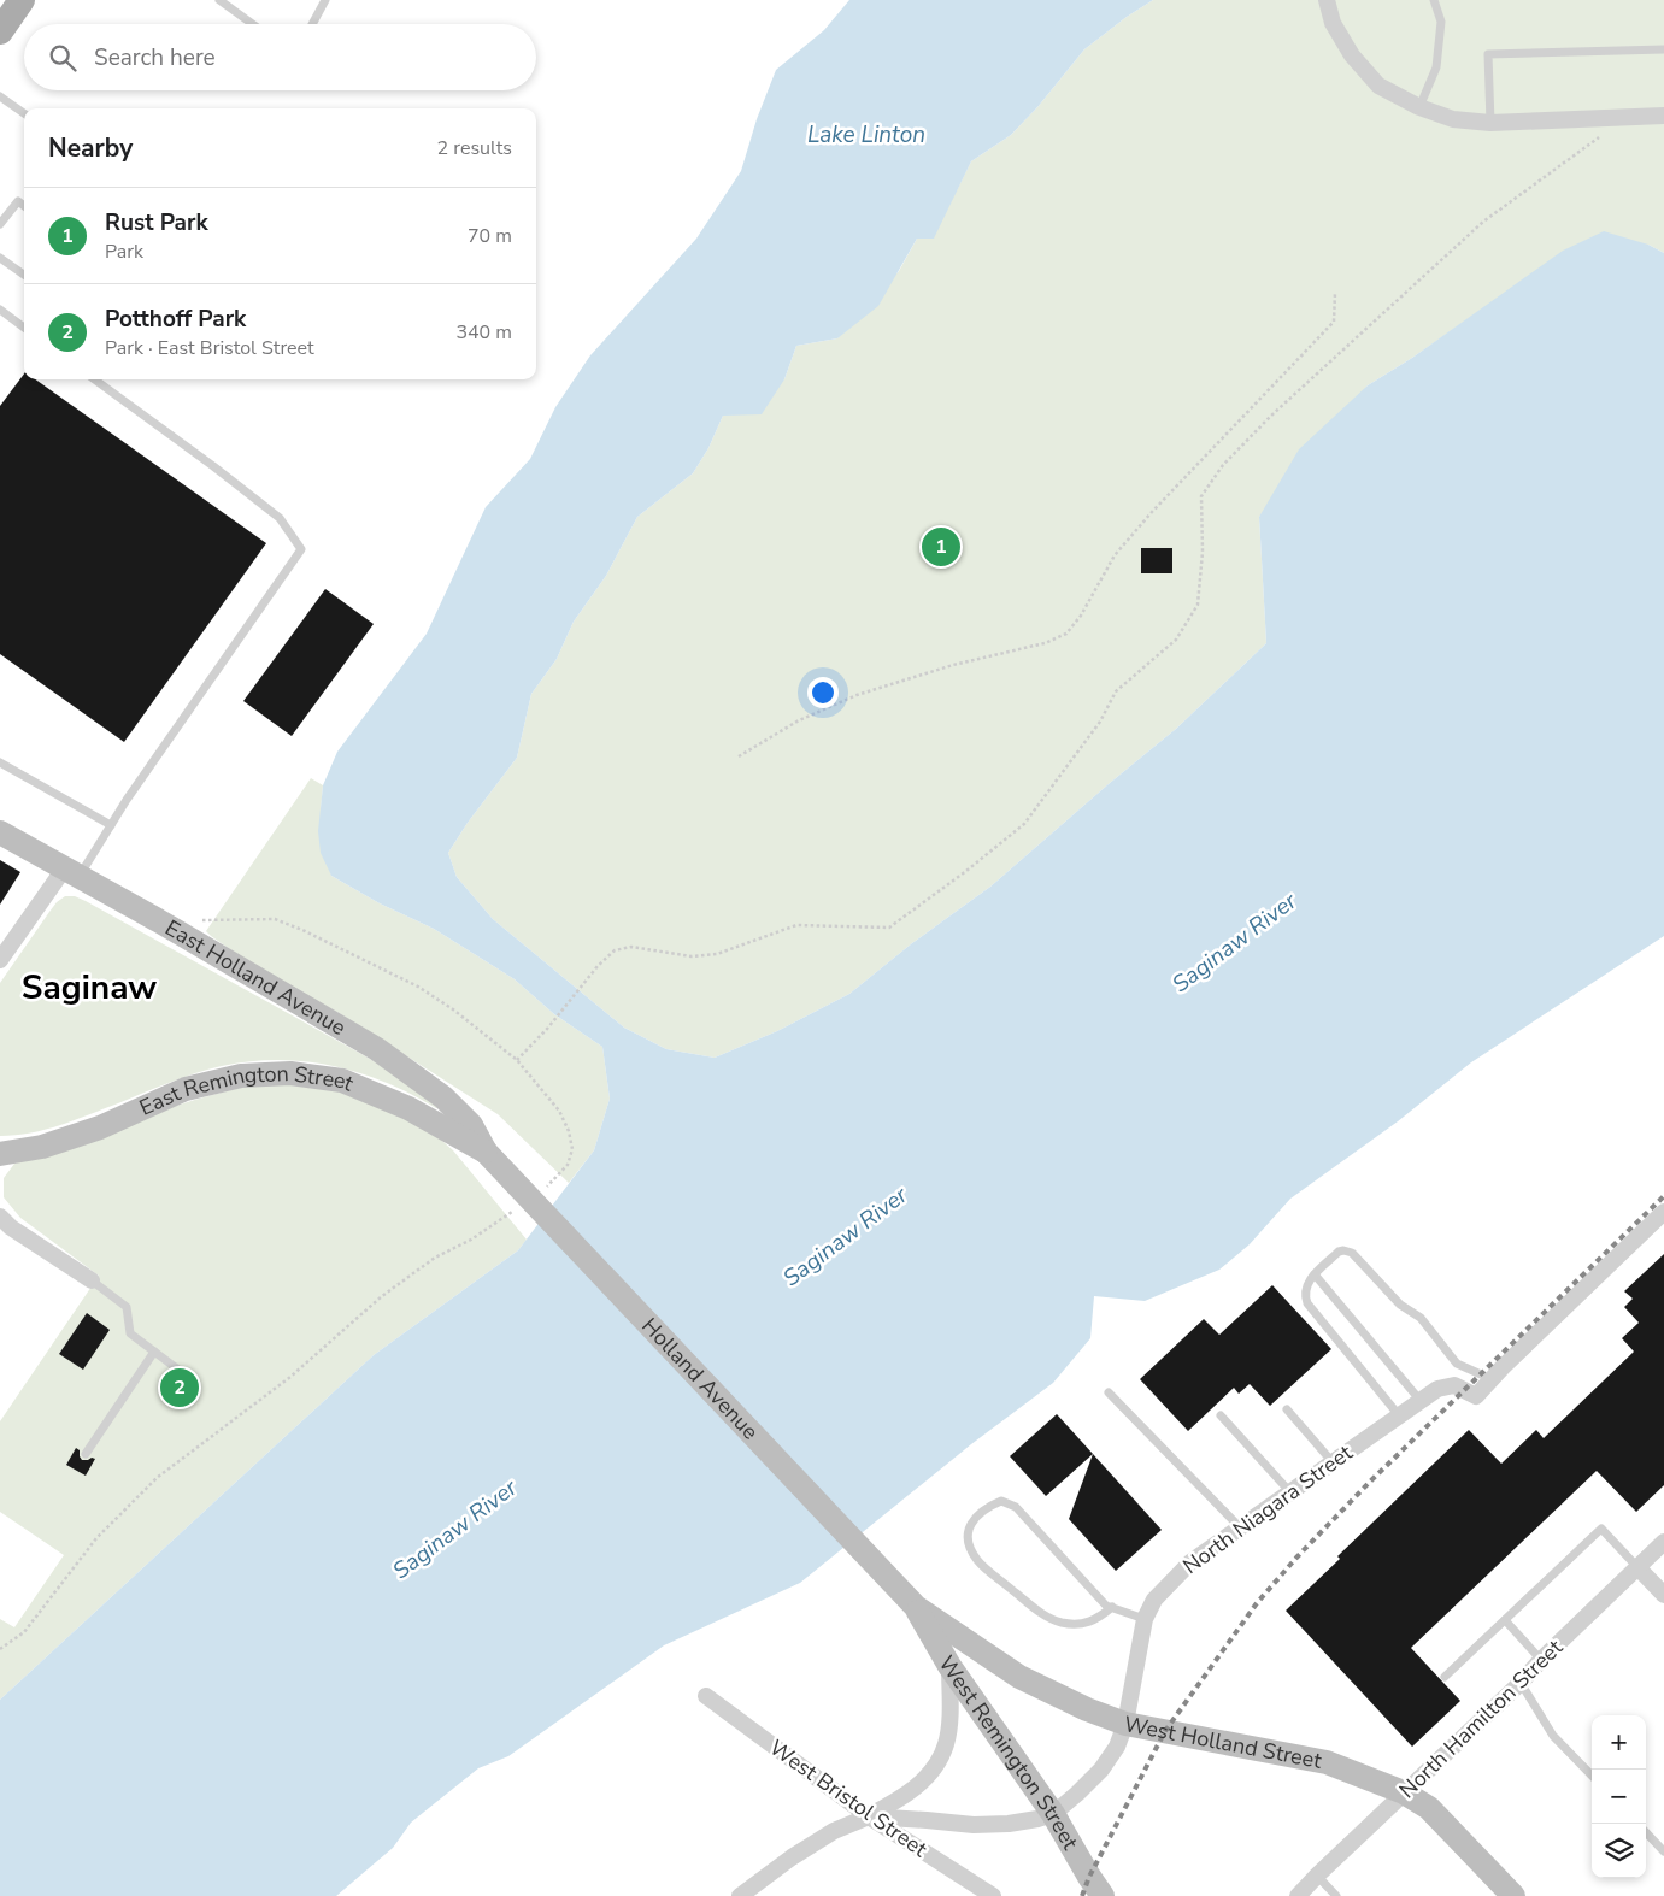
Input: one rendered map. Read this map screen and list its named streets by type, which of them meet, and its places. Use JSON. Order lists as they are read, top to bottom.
{
  "streets": {
    "main road": [
      "East Holland Avenue",
      "East Remington Street",
      "Holland Avenue",
      "West Holland Street",
      "West Remington Street"
    ],
    "street": ["North Niagara Street", "North Hamilton Street", "West Bristol Street"]
  },
  "crossings": [
    ["East Holland Avenue", "East Remington Street"],
    ["East Holland Avenue", "Holland Avenue"],
    ["East Remington Street", "Holland Avenue"],
    ["Holland Avenue", "West Holland Street"],
    ["Holland Avenue", "West Remington Street"],
    ["North Niagara Street", "West Holland Street"],
    ["North Niagara Street", "West Remington Street"],
    ["North Niagara Street", "West Bristol Street"],
    ["North Hamilton Street", "West Holland Street"],
    ["West Holland Street", "West Remington Street"]
  ],
  "districts": ["Saginaw"],
  "water": ["Lake Linton", "Saginaw River"],
  "page": {
    "search": "Search here",
    "heading": ["Nearby", "2 results"],
    "list": [
      {
        "mark": "1",
        "name": "Rust Park",
        "note": "Park",
        "value": "70 m"
      },
      {
        "mark": "2",
        "name": "Potthoff Park",
        "note": "Park · East Bristol Street",
        "value": "340 m"
      }
    ],
    "pins": ["1", "2"],
    "map_buttons": ["+", "−"]
  }
}
